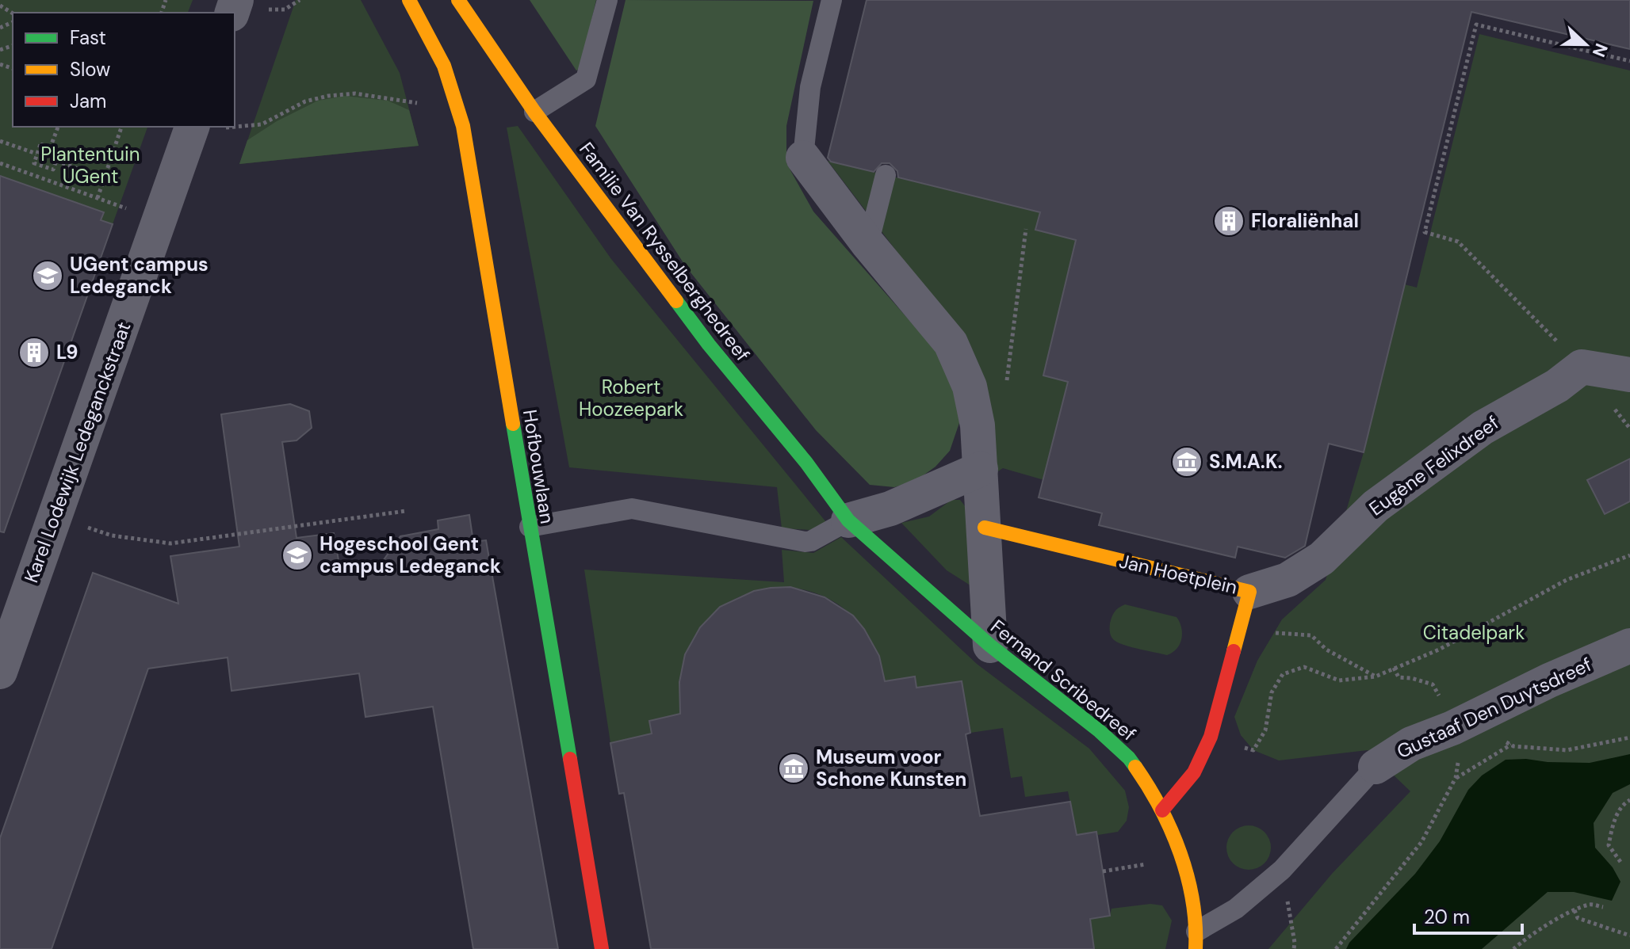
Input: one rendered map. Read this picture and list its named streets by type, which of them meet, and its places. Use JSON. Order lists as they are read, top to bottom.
{
  "streets": {
    "main road": [
      "Familie Van Rysselberghedreef",
      "Hofbouwlaan",
      "Jan Hoetplein",
      "Fernand Scribedreef"
    ],
    "street": ["Karel Lodewijk Ledeganckstraat", "Eugène Felixdreef", "Gustaaf Den Duytsdreef"]
  },
  "crossings": [
    ["Familie Van Rysselberghedreef", "Fernand Scribedreef"],
    ["Eugène Felixdreef", "Jan Hoetplein"],
    ["Jan Hoetplein", "Fernand Scribedreef"],
    ["Fernand Scribedreef", "Gustaaf Den Duytsdreef"]
  ],
  "parks": ["Plantentuin UGent", "Robert Hoozeepark", "Citadelpark"],
  "places": {
    "building": ["Floraliënhal", "L9"],
    "school or university": ["UGent campus Ledeganck", "Hogeschool Gent campus Ledeganck"],
    "museum": ["S.M.A.K.", "Museum voor Schone Kunsten"]
  },
  "legend": ["Fast", "Slow", "Jam"],
  "scale_bar": "20 m",
  "north": "right"
}
